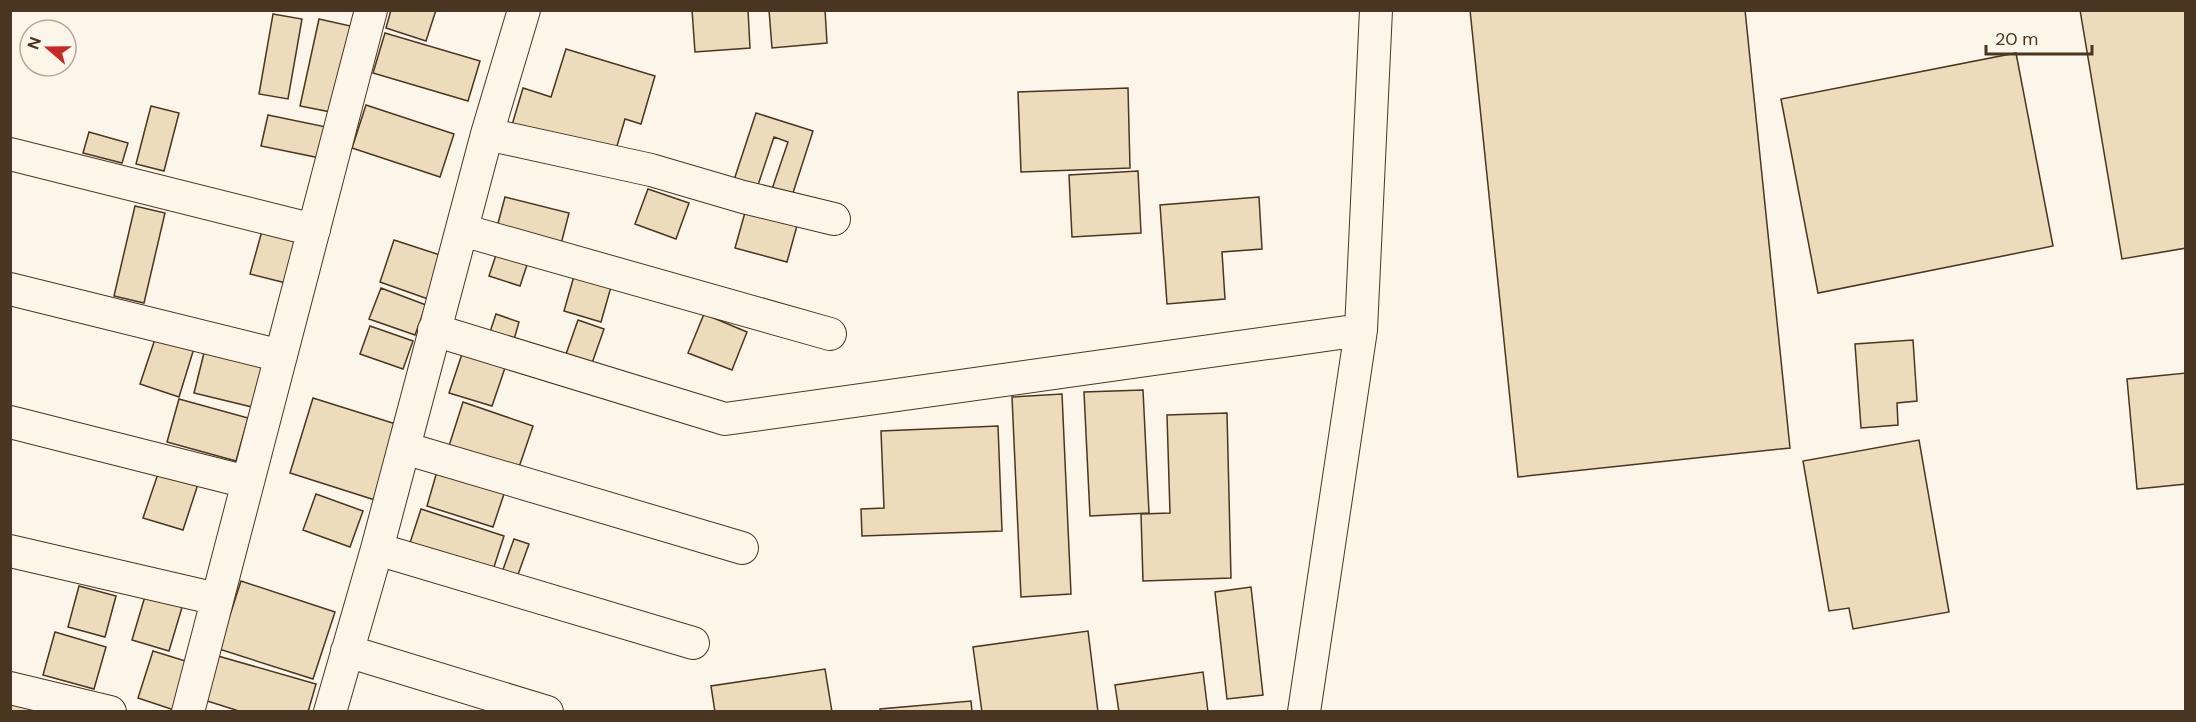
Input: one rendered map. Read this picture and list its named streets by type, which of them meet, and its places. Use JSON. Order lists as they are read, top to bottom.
{
  "scale_bar": "20 m",
  "north": "left"
}
